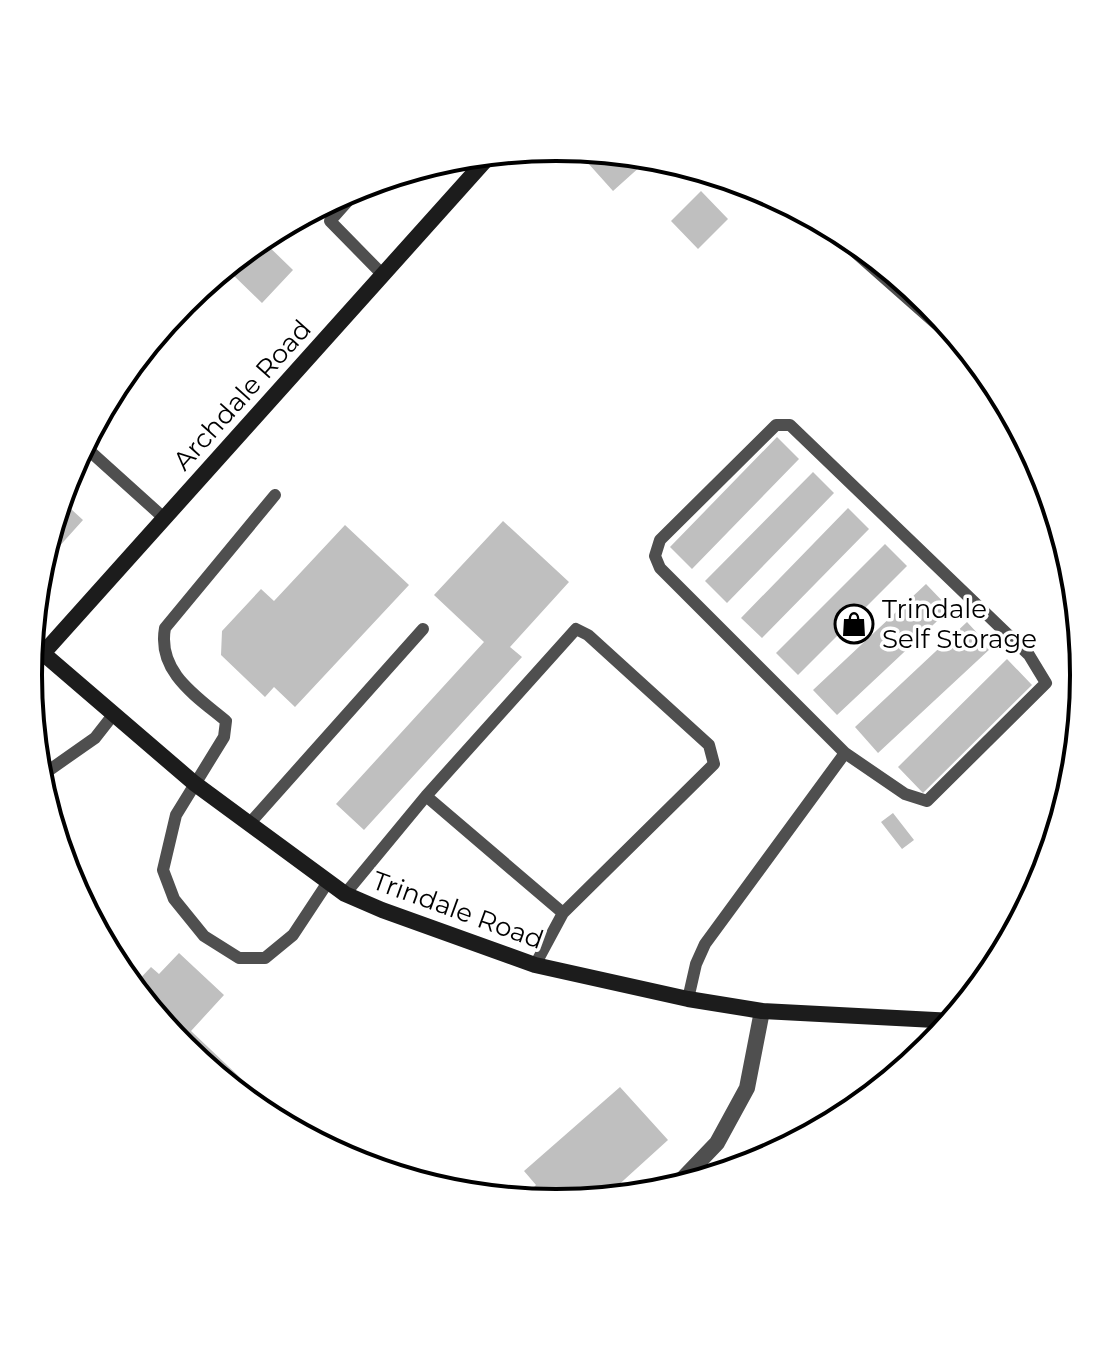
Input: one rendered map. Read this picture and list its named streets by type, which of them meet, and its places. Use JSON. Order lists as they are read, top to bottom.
{
  "streets": {
    "main road": ["Archdale Road", "Trindale Road"]
  },
  "places": {
    "shop": ["Trindale Self Storage"]
  }
}
